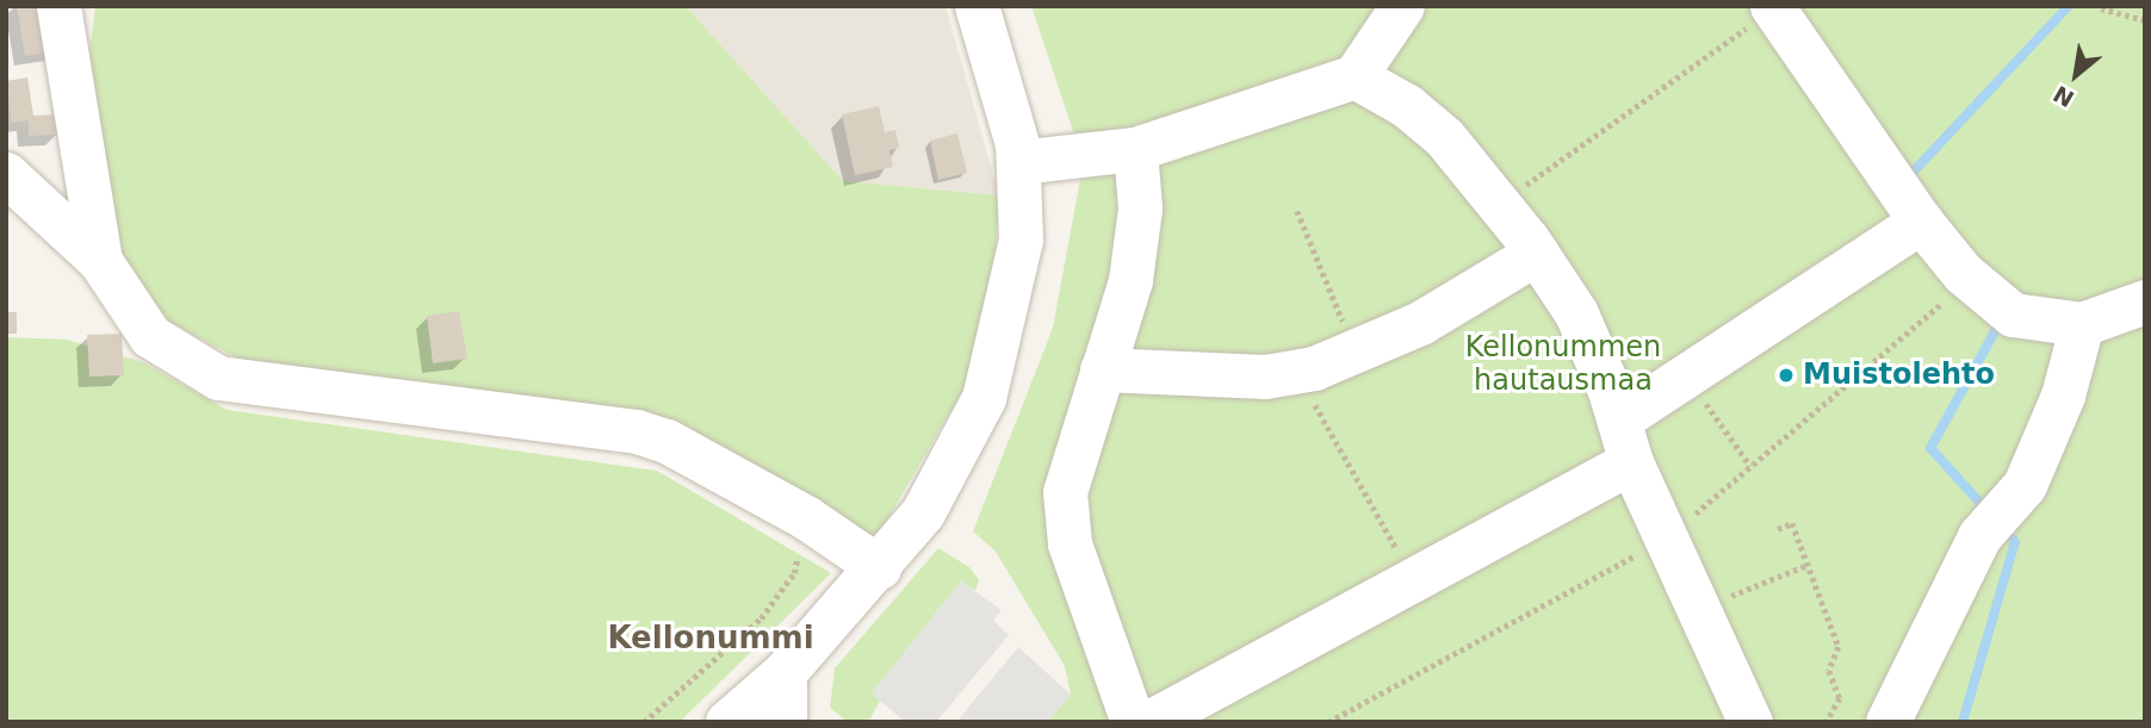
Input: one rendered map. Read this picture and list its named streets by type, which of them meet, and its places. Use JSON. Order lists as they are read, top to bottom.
{
  "districts": ["Kellonummi"],
  "parks": ["Kellonummen hautausmaa"],
  "places": ["Muistolehto"],
  "north": "bottom left"
}
